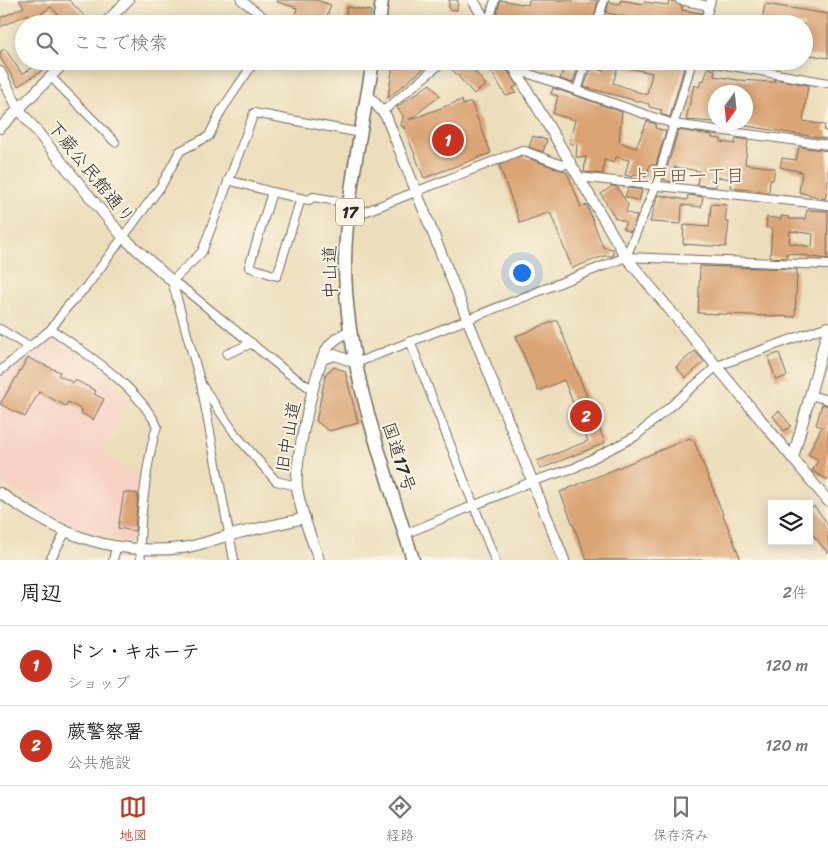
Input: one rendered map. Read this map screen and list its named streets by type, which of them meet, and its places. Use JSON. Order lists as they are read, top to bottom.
{
  "streets": {
    "highway": ["17", "中山道", "国道17号"],
    "street": ["下蕨公民館通り", "旧中山道"]
  },
  "crossings": [
    ["中山道", "旧中山道"],
    ["中山道", "国道17号"]
  ],
  "districts": ["上戸田一丁目"],
  "north": "bottom",
  "page": {
    "search": "ここで検索",
    "pins": ["1", "2"],
    "heading": ["周辺", "2件"],
    "list": [
      {
        "mark": "1",
        "name": "ドン・キホーテ",
        "note": "ショップ",
        "value": "120 m"
      },
      {
        "mark": "2",
        "name": "蕨警察署",
        "note": "公共施設",
        "value": "120 m"
      }
    ],
    "nav": ["地図", "経路", "保存済み"]
  }
}
